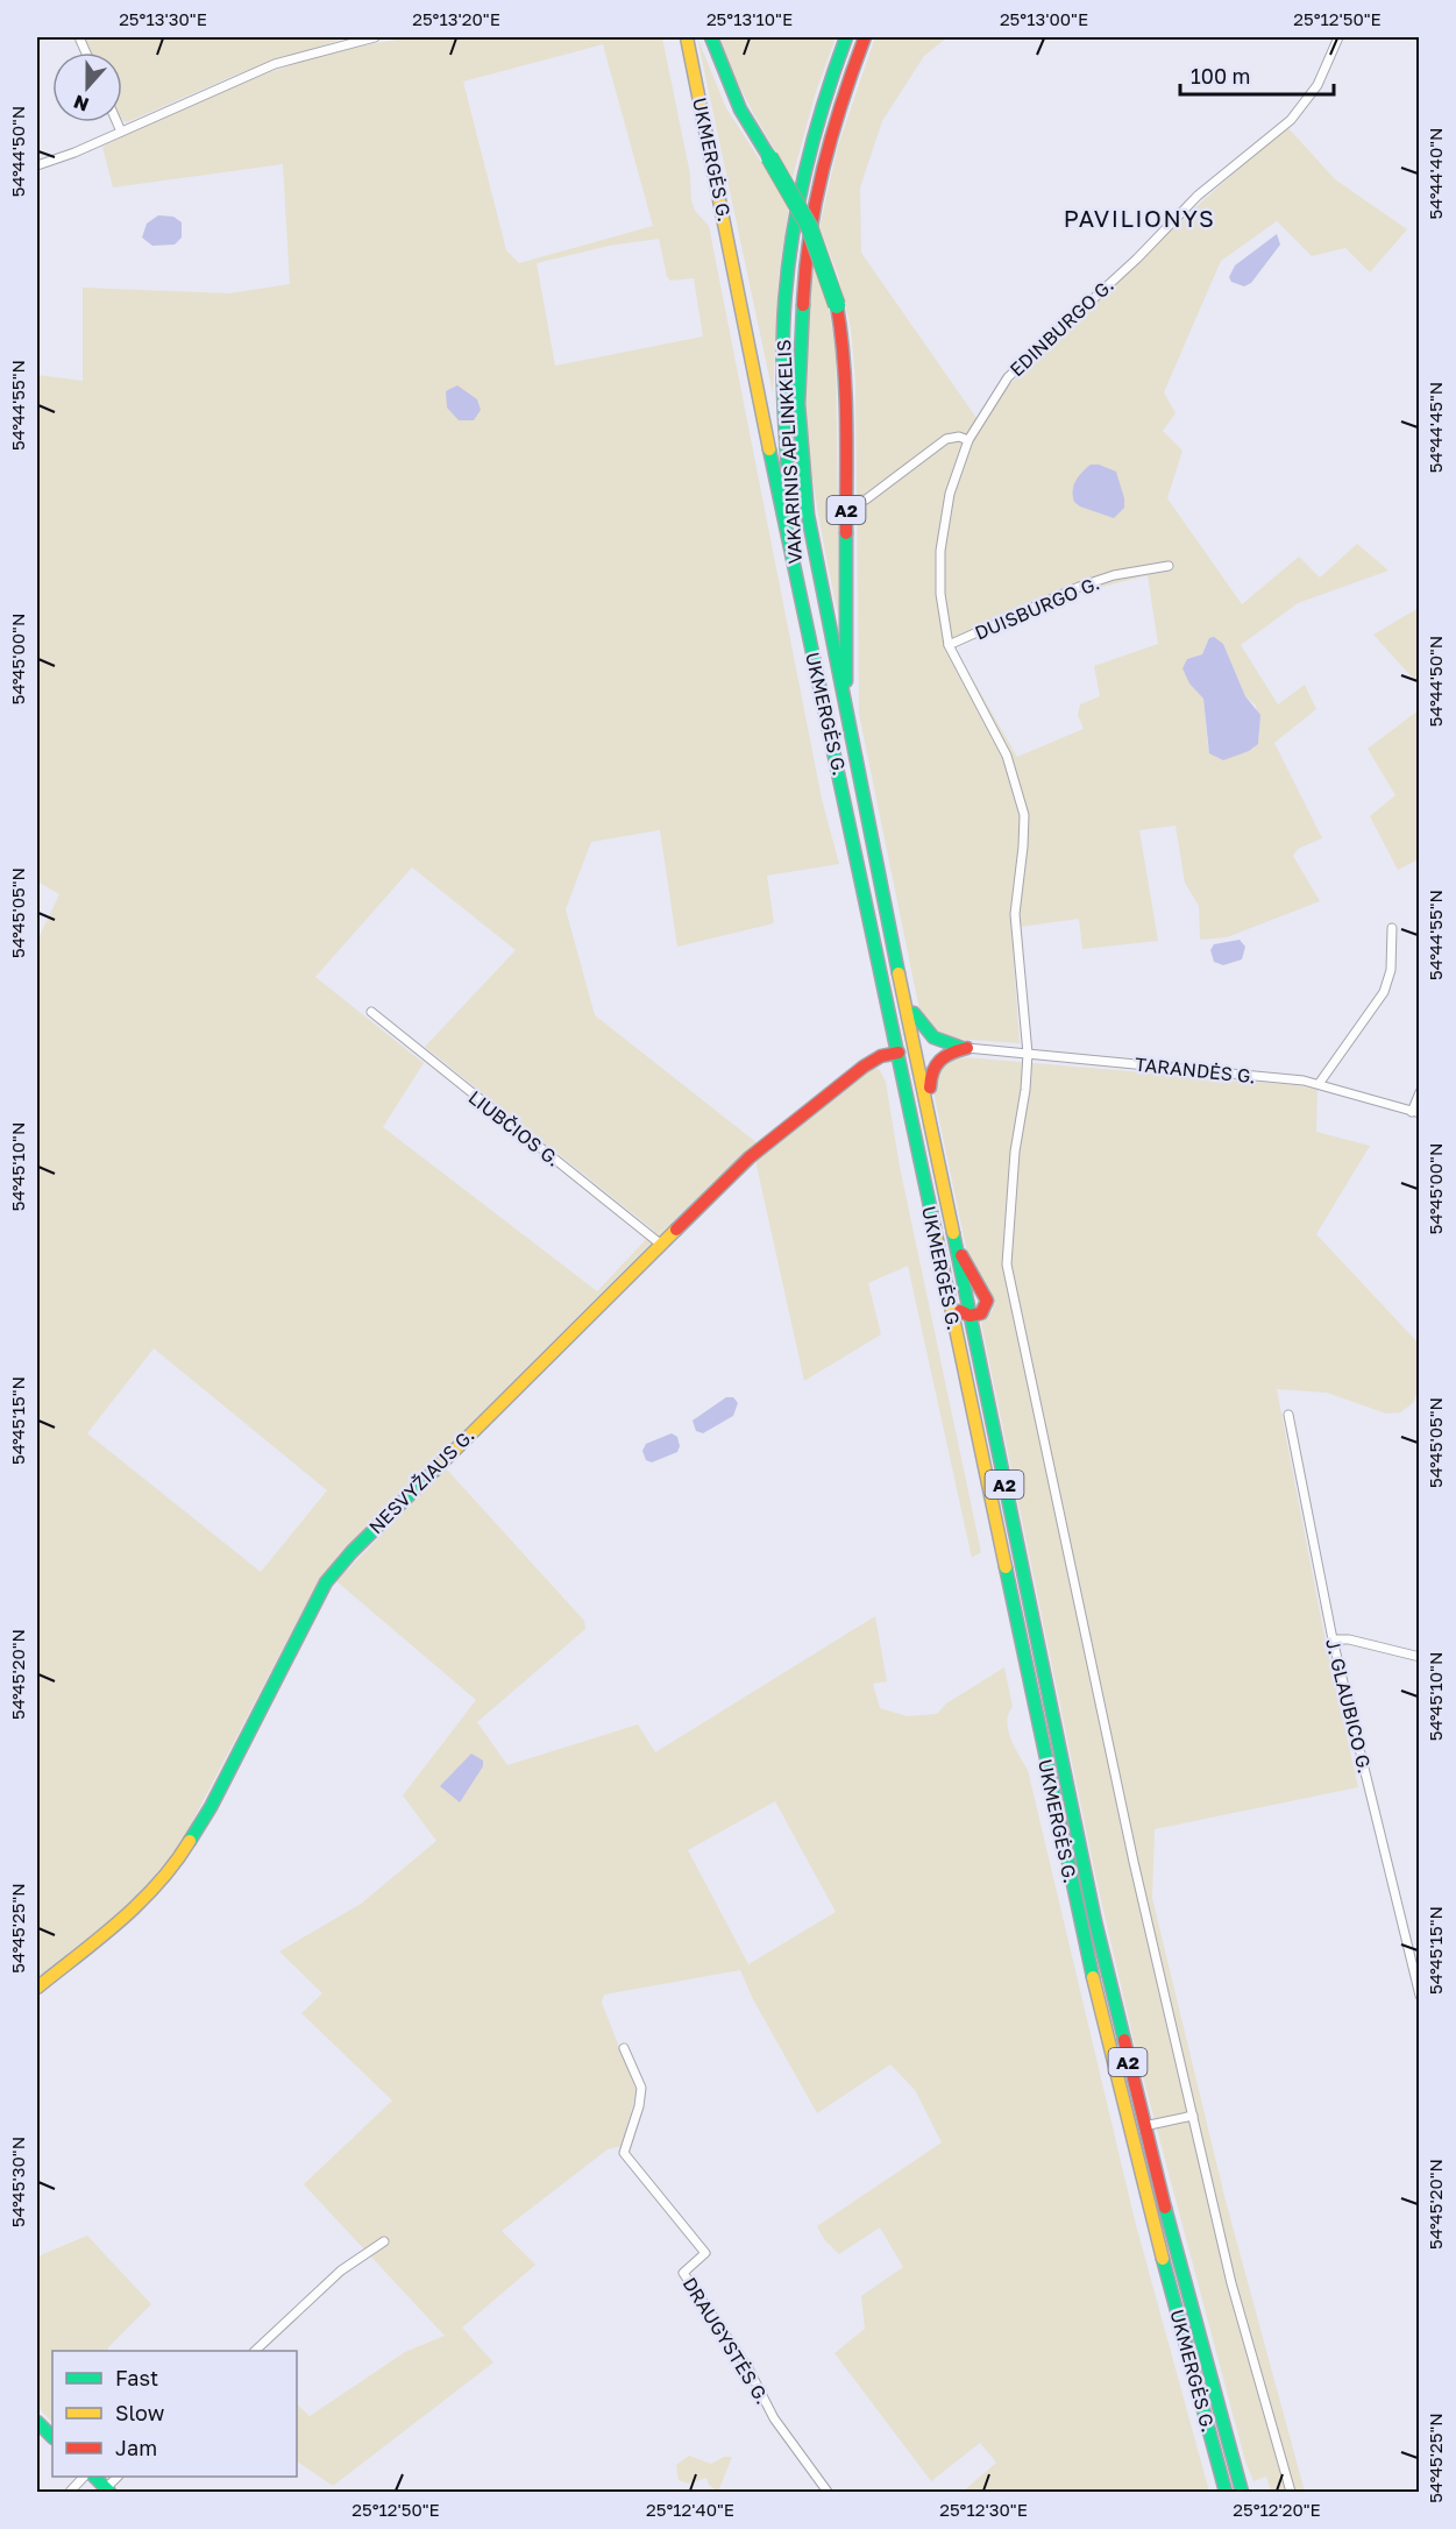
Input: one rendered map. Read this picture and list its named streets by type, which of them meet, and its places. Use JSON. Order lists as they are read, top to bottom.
{
  "streets": {
    "main road": [
      "UKMERGĖS G.",
      "VAKARINIS APLINKKELIS",
      "A2",
      "NESVYŽIAUS G."
    ],
    "street": [
      "EDINBURGO G.",
      "DUISBURGO G.",
      "TARANDĖS G.",
      "LIUBČIOS G.",
      "J. GLAUBICO G.",
      "DRAUGYSTĖS G."
    ]
  },
  "crossings": [
    ["UKMERGĖS G.", "VAKARINIS APLINKKELIS"],
    ["UKMERGĖS G.", "A2"],
    ["UKMERGĖS G.", "NESVYŽIAUS G."],
    ["EDINBURGO G.", "DUISBURGO G."],
    ["EDINBURGO G.", "TARANDĖS G."],
    ["VAKARINIS APLINKKELIS", "A2"],
    ["LIUBČIOS G.", "NESVYŽIAUS G."]
  ],
  "districts": ["PAVILIONYS"],
  "legend": ["Fast", "Slow", "Jam"],
  "scale_bar": "100 m",
  "north": "bottom",
  "coordinates": [
    "25°13'30\"E",
    "25°13'20\"E",
    "25°13'10\"E",
    "25°13'00\"E",
    "25°12'50\"E",
    "54°44'50\"N",
    "54°44'40\"N",
    "54°44'55\"N",
    "54°44'45\"N",
    "54°45'00\"N",
    "54°45'05\"N",
    "54°45'10\"N",
    "54°45'15\"N",
    "54°45'20\"N",
    "54°45'25\"N",
    "54°45'30\"N",
    "25°12'40\"E",
    "25°12'30\"E",
    "25°12'20\"E"
  ]
}
